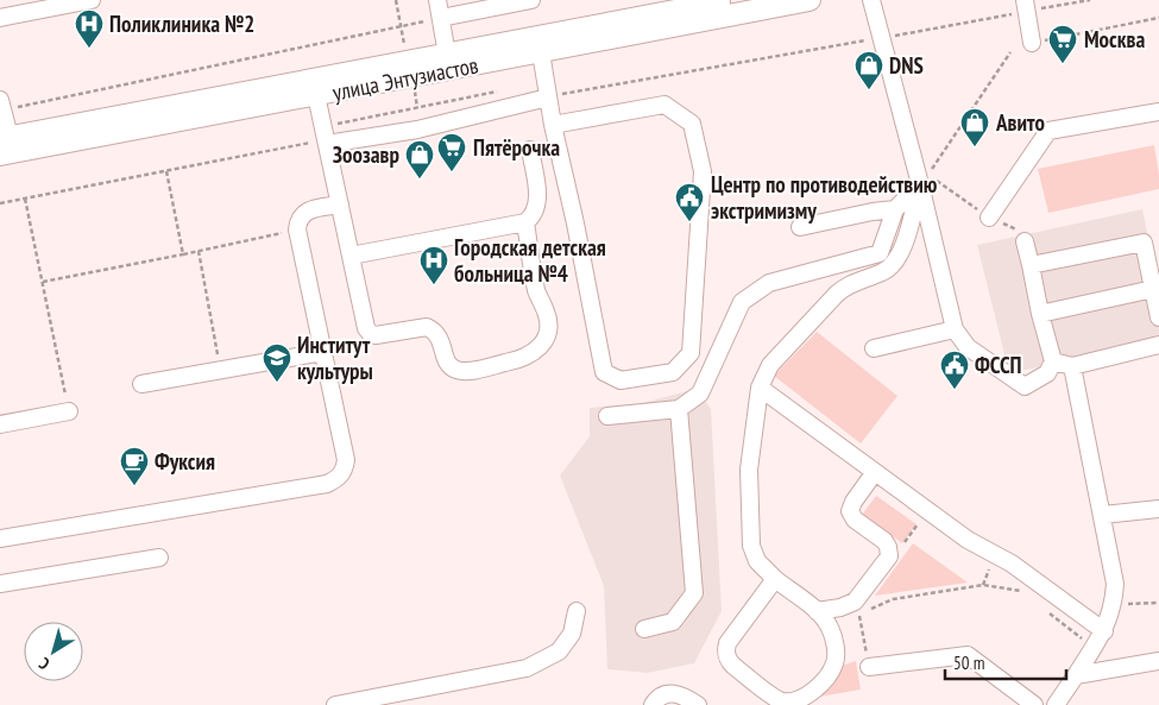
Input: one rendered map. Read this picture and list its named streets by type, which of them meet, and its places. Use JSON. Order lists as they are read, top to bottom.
{
  "streets": {
    "main road": ["улица Энтузиастов"]
  },
  "places": {
    "hospital": ["Поликлиника №2", "Городская детская больница №4"],
    "supermarket": ["Москва", "Пятёрочка"],
    "shop": ["DNS", "Авито", "Зоозавр"],
    "public building": ["Центр по противодействию экстримизму", "ФССП"],
    "school or university": ["Институт культуры"],
    "cafe": ["Фуксия"]
  },
  "scale_bar": "50 m",
  "north": "bottom left"
}
